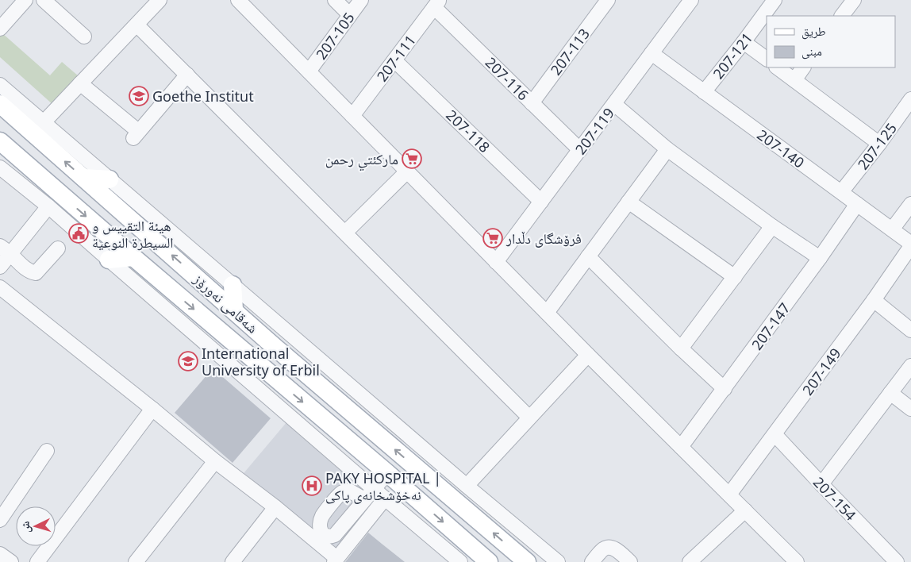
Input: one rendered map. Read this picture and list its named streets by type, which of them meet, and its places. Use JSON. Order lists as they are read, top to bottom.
{
  "streets": {
    "main road": ["شەقامی نەورۆز"],
    "street": [
      "207-105",
      "207-113",
      "207-121",
      "207-111",
      "207-116",
      "207-118",
      "207-119",
      "207-125",
      "207-140",
      "207-147",
      "207-149",
      "207-154"
    ]
  },
  "crossings": [
    ["207-113", "207-116"],
    ["207-121", "207-140"],
    ["207-111", "207-116"],
    ["207-111", "207-118"],
    ["207-116", "207-119"],
    ["207-118", "207-119"],
    ["207-119", "207-140"],
    ["207-125", "207-140"],
    ["207-140", "207-147"],
    ["207-140", "207-149"],
    ["207-149", "207-154"]
  ],
  "places": {
    "school or university": ["Goethe Institut", "International University of Erbil"],
    "supermarket": ["ماركئتي رحمن", "فرۆشگای دڵدار"],
    "public building": ["هيئة التقييس و السيطرة النوعية"],
    "hospital": ["PAKY HOSPITAL | نەخۆشخانەی پاکی"]
  },
  "legend": ["طريق", "مبنى"],
  "north": "left"
}
